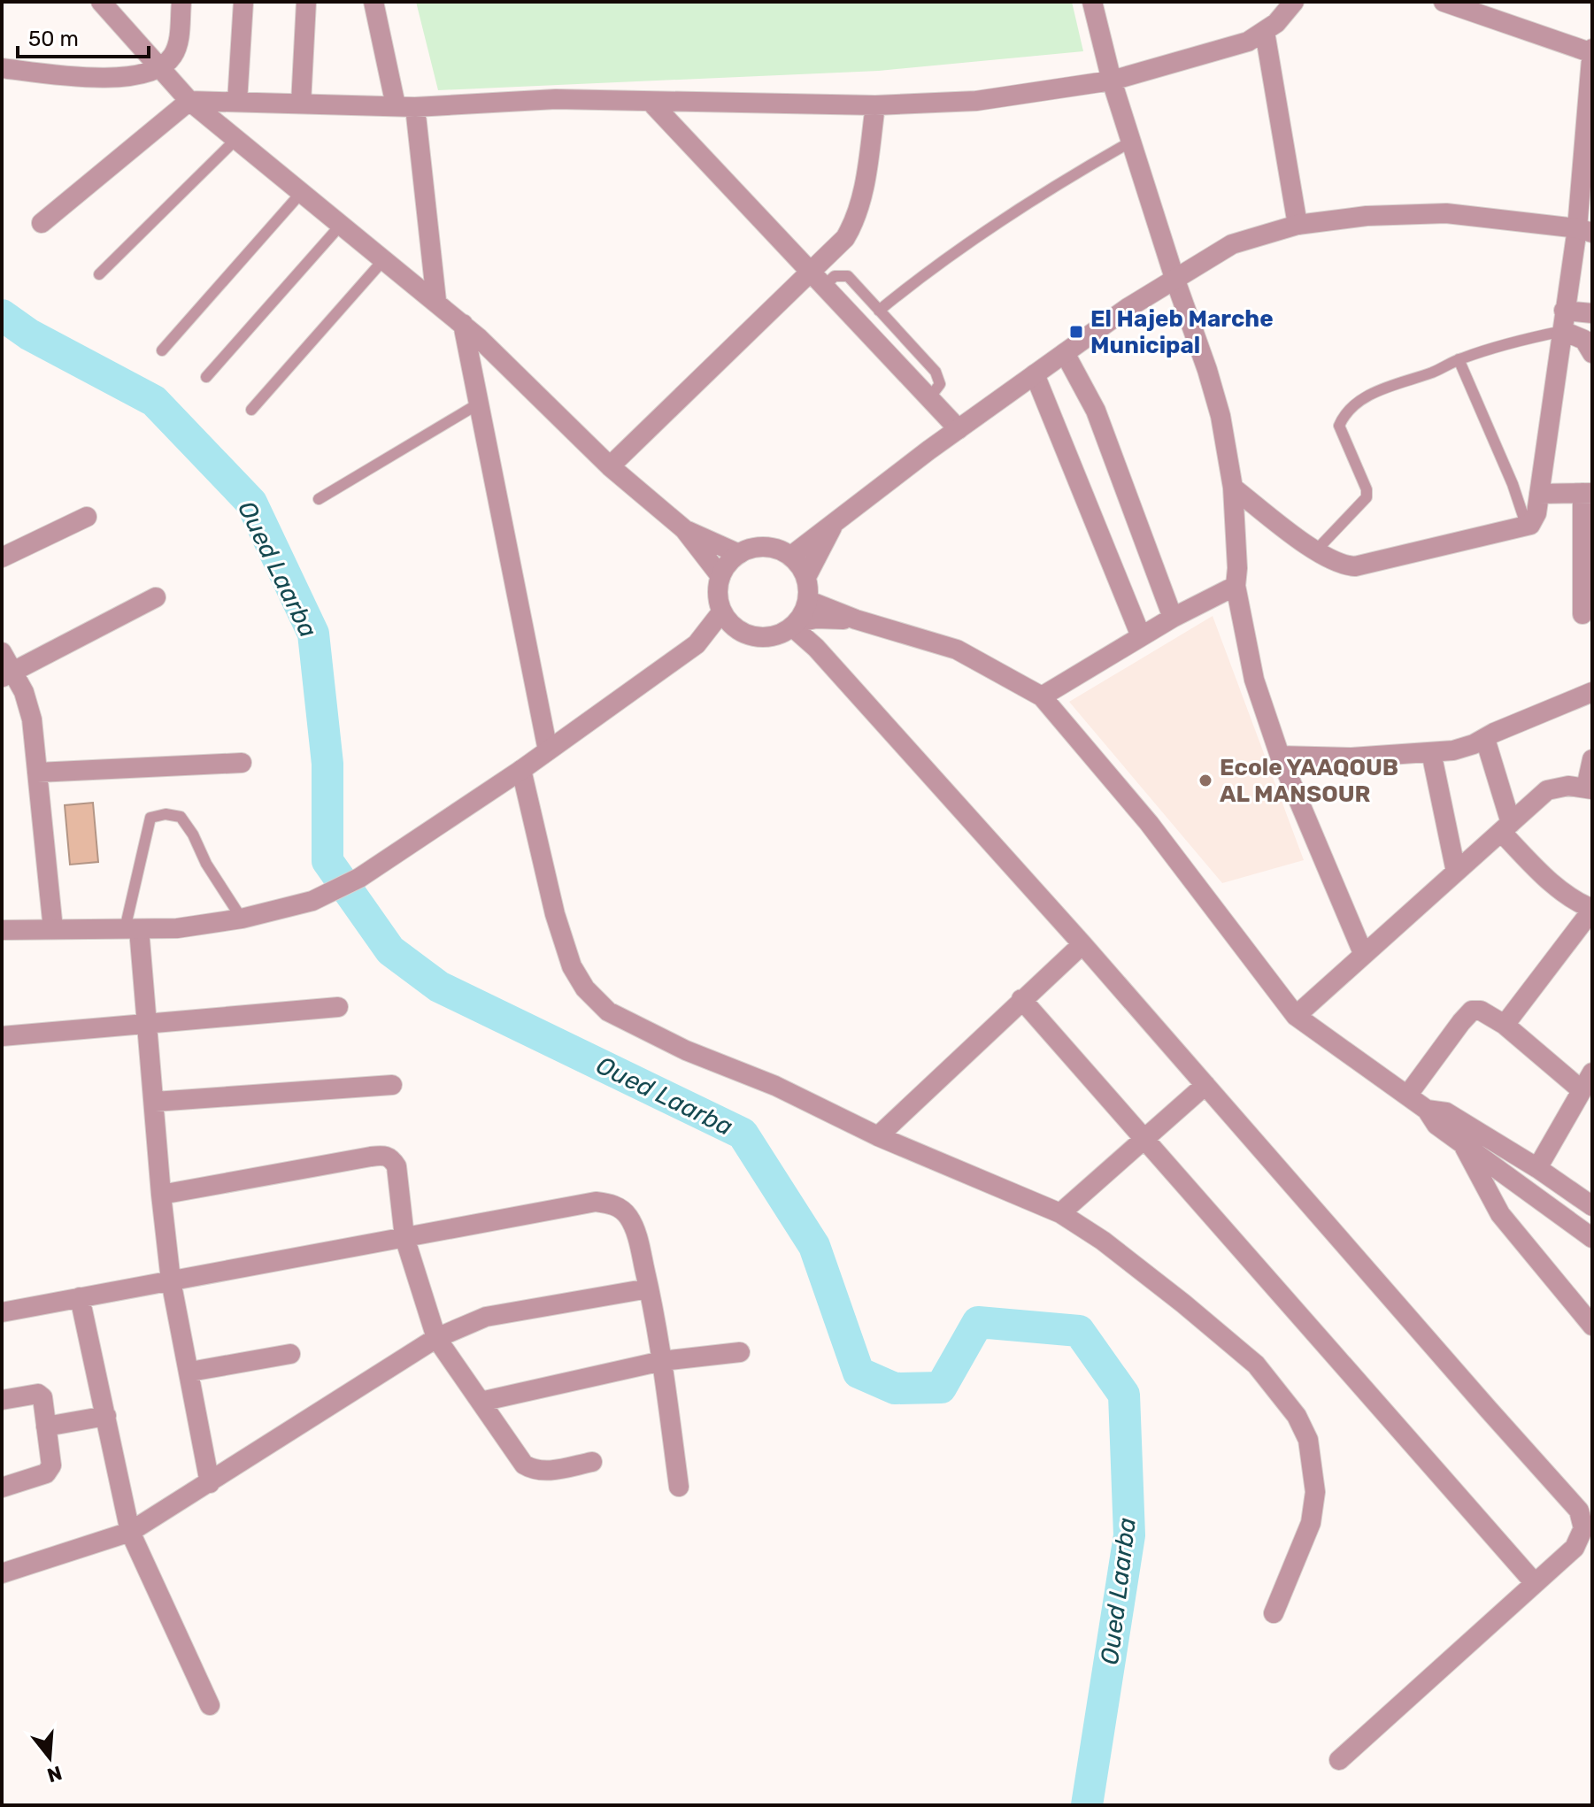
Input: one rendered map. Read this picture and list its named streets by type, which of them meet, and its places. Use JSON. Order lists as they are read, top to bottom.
{
  "water": ["Oued Laarba"],
  "places": {
    "transit": ["El Hajeb Marche Municipal"],
    "other": ["Ecole YAAQOUB AL MANSOUR"]
  },
  "scale_bar": "50 m",
  "north": "bottom"
}
